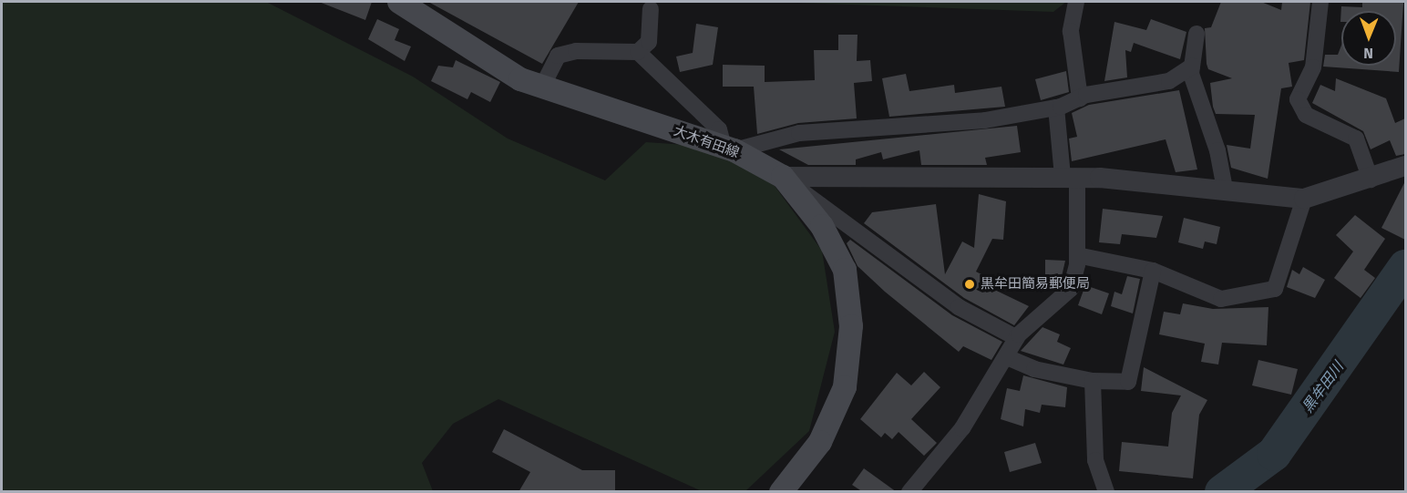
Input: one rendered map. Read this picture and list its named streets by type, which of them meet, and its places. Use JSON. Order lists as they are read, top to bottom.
{
  "streets": {
    "main road": ["大木有田線"]
  },
  "water": ["黒牟田川"],
  "places": ["黒牟田簡易郵便局"],
  "north": "bottom"
}
